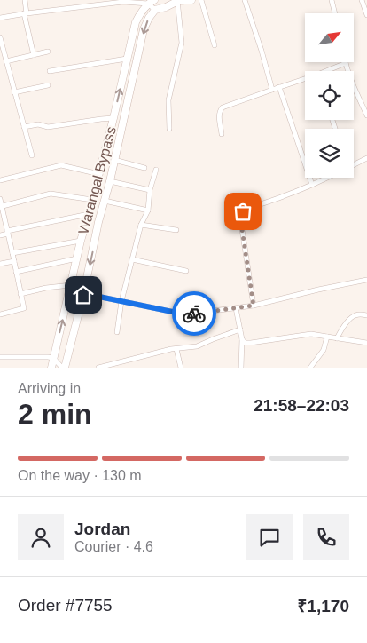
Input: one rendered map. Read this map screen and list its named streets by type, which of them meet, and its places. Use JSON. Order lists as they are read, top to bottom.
{
  "streets": {
    "main road": ["Warangal Bypass"]
  },
  "north": "top right",
  "page": {
    "heading": ["2 min", "Arriving in", "21:58–22:03"],
    "panel": [
      "Jordan",
      "Courier · 4.6",
      "Order #7755",
      "₹1,170"
    ],
    "bar": "On the way · 130 m"
  }
}
